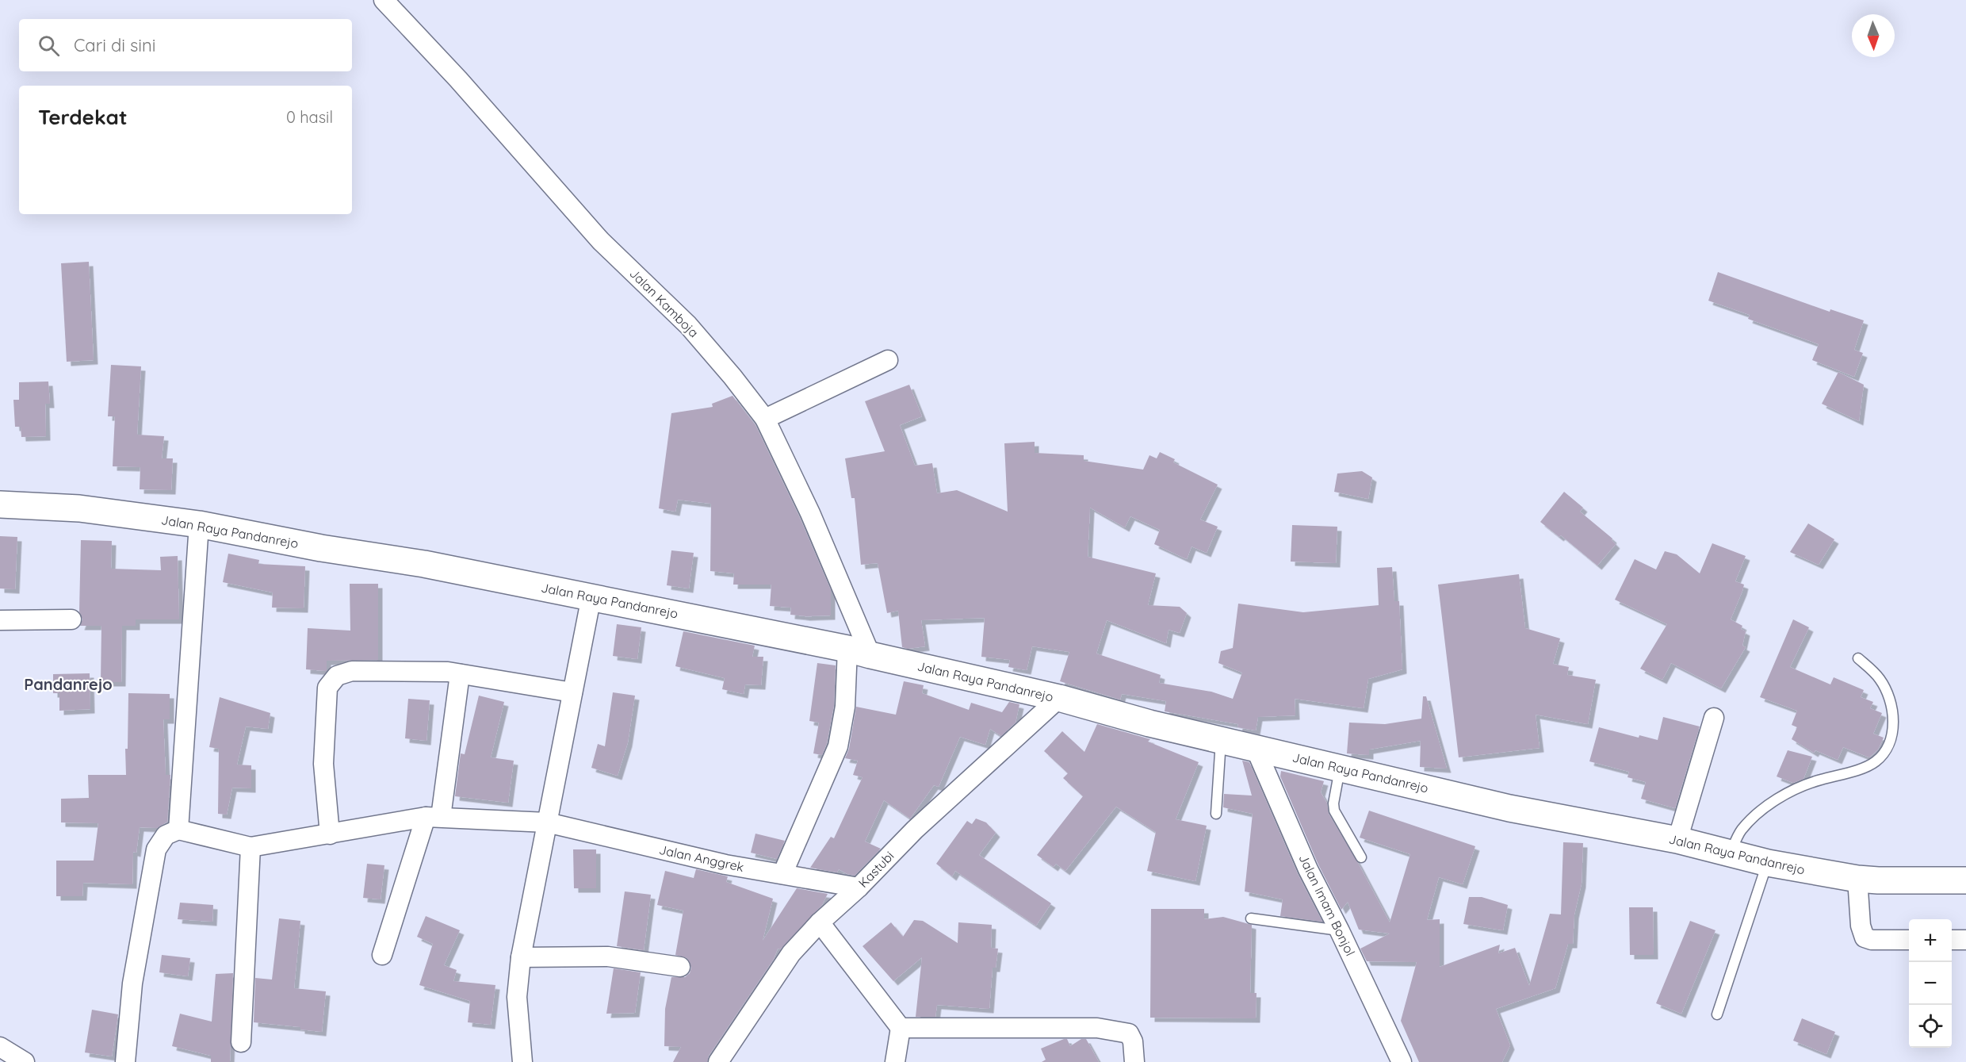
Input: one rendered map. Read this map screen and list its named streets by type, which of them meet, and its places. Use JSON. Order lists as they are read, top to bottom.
{
  "streets": {
    "main road": ["Jalan Raya Pandanrejo"],
    "street": [
      "Jalan Kamboja",
      "Jalan Anggrek",
      "Kastubi",
      "Jalan Imam Bonjol"
    ]
  },
  "crossings": [
    ["Jalan Kamboja", "Jalan Raya Pandanrejo"],
    ["Jalan Raya Pandanrejo", "Kastubi"],
    ["Jalan Raya Pandanrejo", "Jalan Imam Bonjol"],
    ["Jalan Anggrek", "Kastubi"]
  ],
  "districts": ["Pandanrejo"],
  "north": "bottom",
  "page": {
    "search": "Cari di sini",
    "heading": ["Terdekat", "0 hasil"],
    "map_buttons": ["+", "−"]
  }
}
